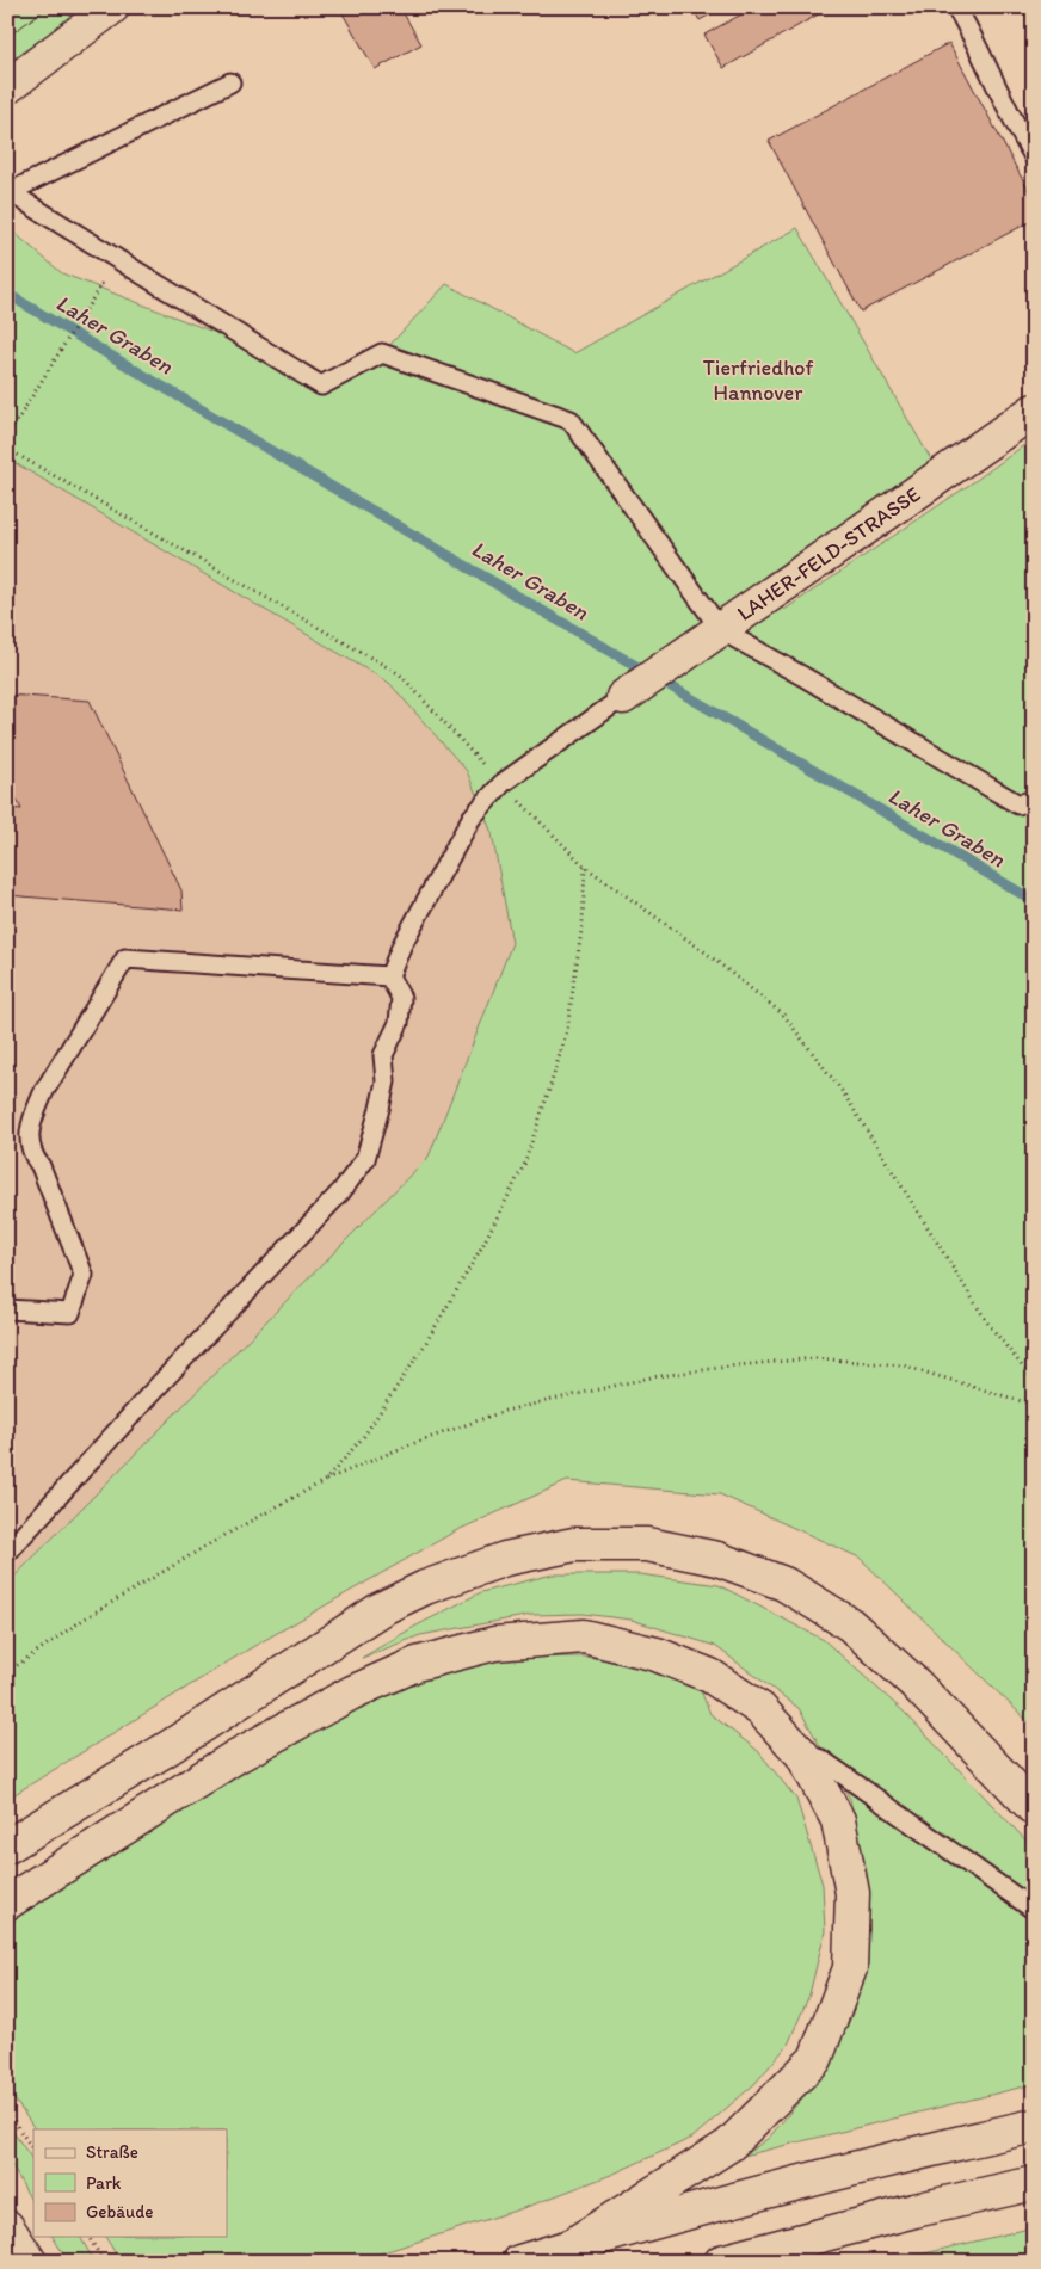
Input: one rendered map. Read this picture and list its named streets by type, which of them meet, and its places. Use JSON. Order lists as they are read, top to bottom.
{
  "streets": {
    "main road": ["LAHER-FELD-STRASSE"]
  },
  "water": ["Laher Graben"],
  "parks": ["Tierfriedhof Hannover"],
  "legend": ["Straße", "Park", "Gebäude"]
}
